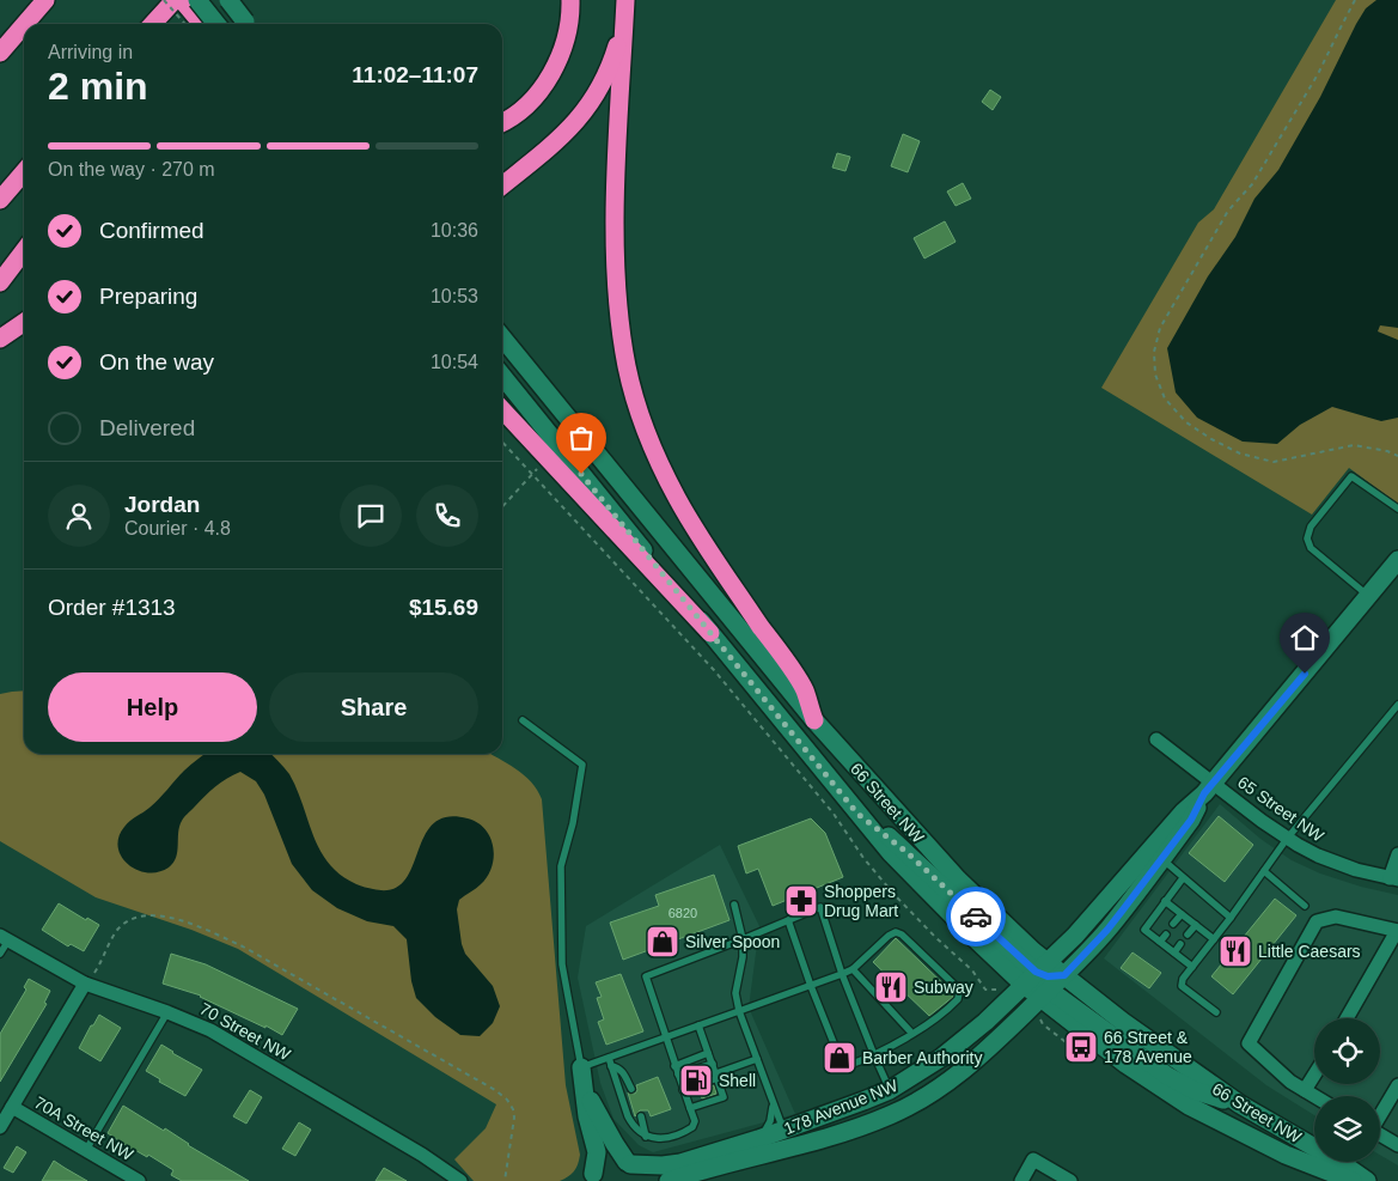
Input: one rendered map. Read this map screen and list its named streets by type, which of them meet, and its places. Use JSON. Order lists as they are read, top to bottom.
{
  "streets": {
    "main road": ["66 Street NW", "178 Avenue NW"],
    "street": ["65 Street NW", "70 Street NW", "70A Street NW"]
  },
  "crossings": [
    ["66 Street NW", "178 Avenue NW"],
    ["65 Street NW", "178 Avenue NW"]
  ],
  "places": {
    "pharmacy": ["Shoppers Drug Mart"],
    "shop": ["Silver Spoon", "Barber Authority"],
    "restaurant": ["Little Caesars", "Subway"],
    "bus stop": ["66 Street & 178 Avenue"],
    "fuel station": ["Shell"]
  },
  "house_numbers": ["6820"],
  "page": {
    "heading": ["2 min", "Arriving in", "11:02–11:07"],
    "panel": [
      "Jordan",
      "Courier · 4.8",
      "Order #1313",
      "$15.69"
    ],
    "bar": "On the way · 270 m",
    "list": [
      ["Confirmed", "10:36"],
      ["Preparing", "10:53"],
      ["On the way", "10:54"],
      "Delivered"
    ],
    "buttons": ["Help", "Share"]
  }
}
